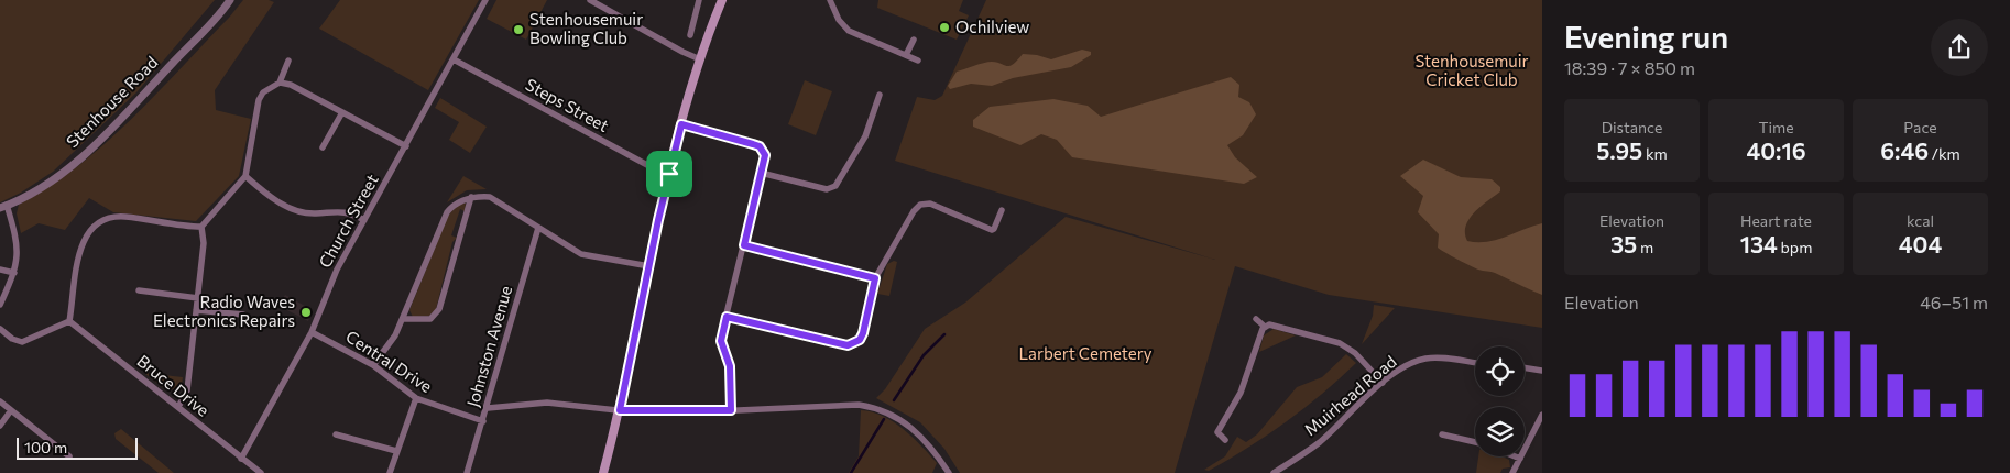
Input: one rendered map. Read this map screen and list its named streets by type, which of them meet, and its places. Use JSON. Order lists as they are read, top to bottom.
{
  "streets": {
    "street": [
      "Stenhouse Road",
      "Steps Street",
      "Church Street",
      "Johnston Avenue",
      "Central Drive",
      "Bruce Drive",
      "Muirhead Road"
    ]
  },
  "crossings": [
    ["Steps Street", "Church Street"],
    ["Church Street", "Central Drive"],
    ["Church Street", "Bruce Drive"],
    ["Johnston Avenue", "Central Drive"]
  ],
  "parks": ["Stenhousemuir Cricket Club", "Larbert Cemetery"],
  "places": ["Ochilview", "Stenhousemuir Bowling Club", "Radio Waves Electronics Repairs"],
  "scale_bar": "100 m",
  "page": {
    "heading": ["Evening run", "18:39 · 7 × 850 m"],
    "stats": [
      ["Distance", "5.95 km"],
      ["Time", "40:16"],
      ["Pace", "6:46 /km"],
      ["Elevation", "35 m"],
      ["Heart rate", "134 bpm"],
      ["kcal", "404"]
    ],
    "chart": ["Elevation", "46–51 m"],
    "scale": "100 m"
  }
}
